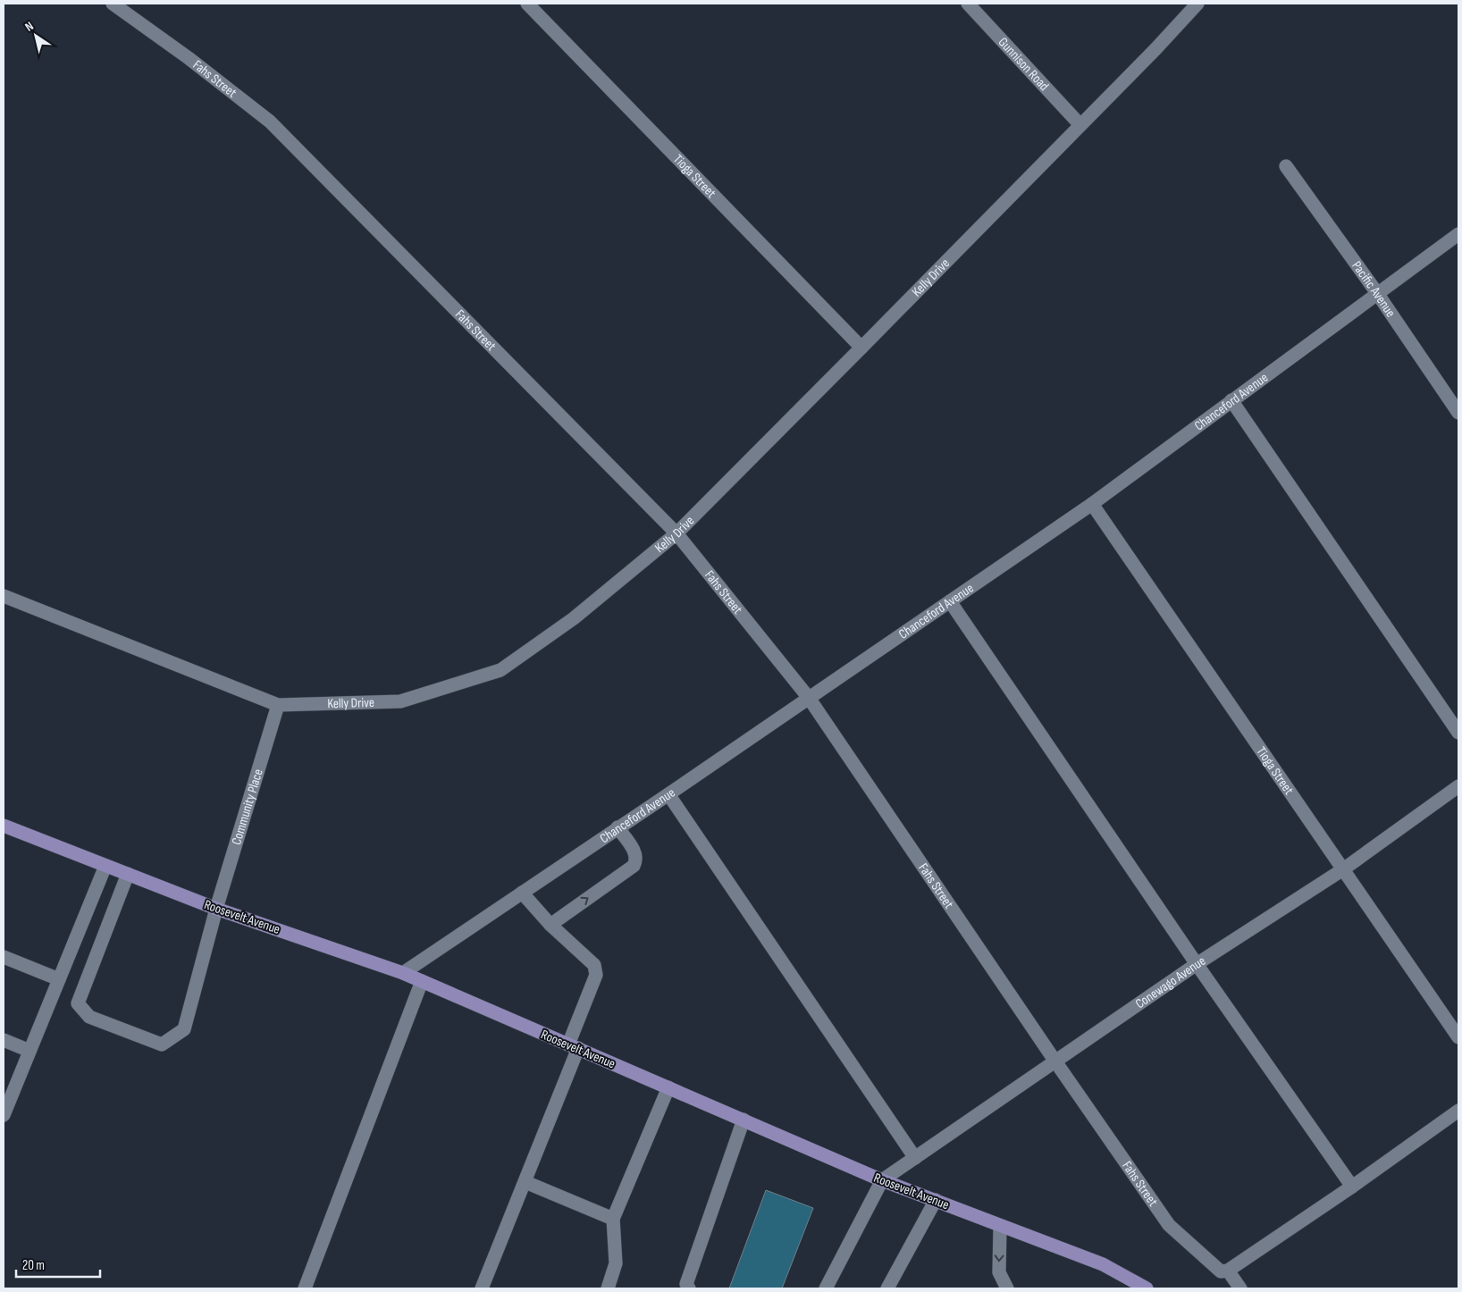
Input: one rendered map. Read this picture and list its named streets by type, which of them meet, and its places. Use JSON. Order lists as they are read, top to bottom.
{
  "streets": {
    "main road": ["Roosevelt Avenue"],
    "street": [
      "Gunnison Road",
      "Fahs Street",
      "Tioga Street",
      "Kelly Drive",
      "Pacific Avenue",
      "Chanceford Avenue",
      "Community Place",
      "Conewago Avenue"
    ]
  },
  "crossings": [
    ["Gunnison Road", "Kelly Drive"],
    ["Fahs Street", "Kelly Drive"],
    ["Fahs Street", "Chanceford Avenue"],
    ["Fahs Street", "Conewago Avenue"],
    ["Tioga Street", "Kelly Drive"],
    ["Tioga Street", "Chanceford Avenue"],
    ["Tioga Street", "Conewago Avenue"],
    ["Kelly Drive", "Community Place"],
    ["Pacific Avenue", "Chanceford Avenue"],
    ["Chanceford Avenue", "Roosevelt Avenue"],
    ["Community Place", "Roosevelt Avenue"],
    ["Roosevelt Avenue", "Conewago Avenue"]
  ],
  "scale_bar": "20 m",
  "north": "top left"
}
